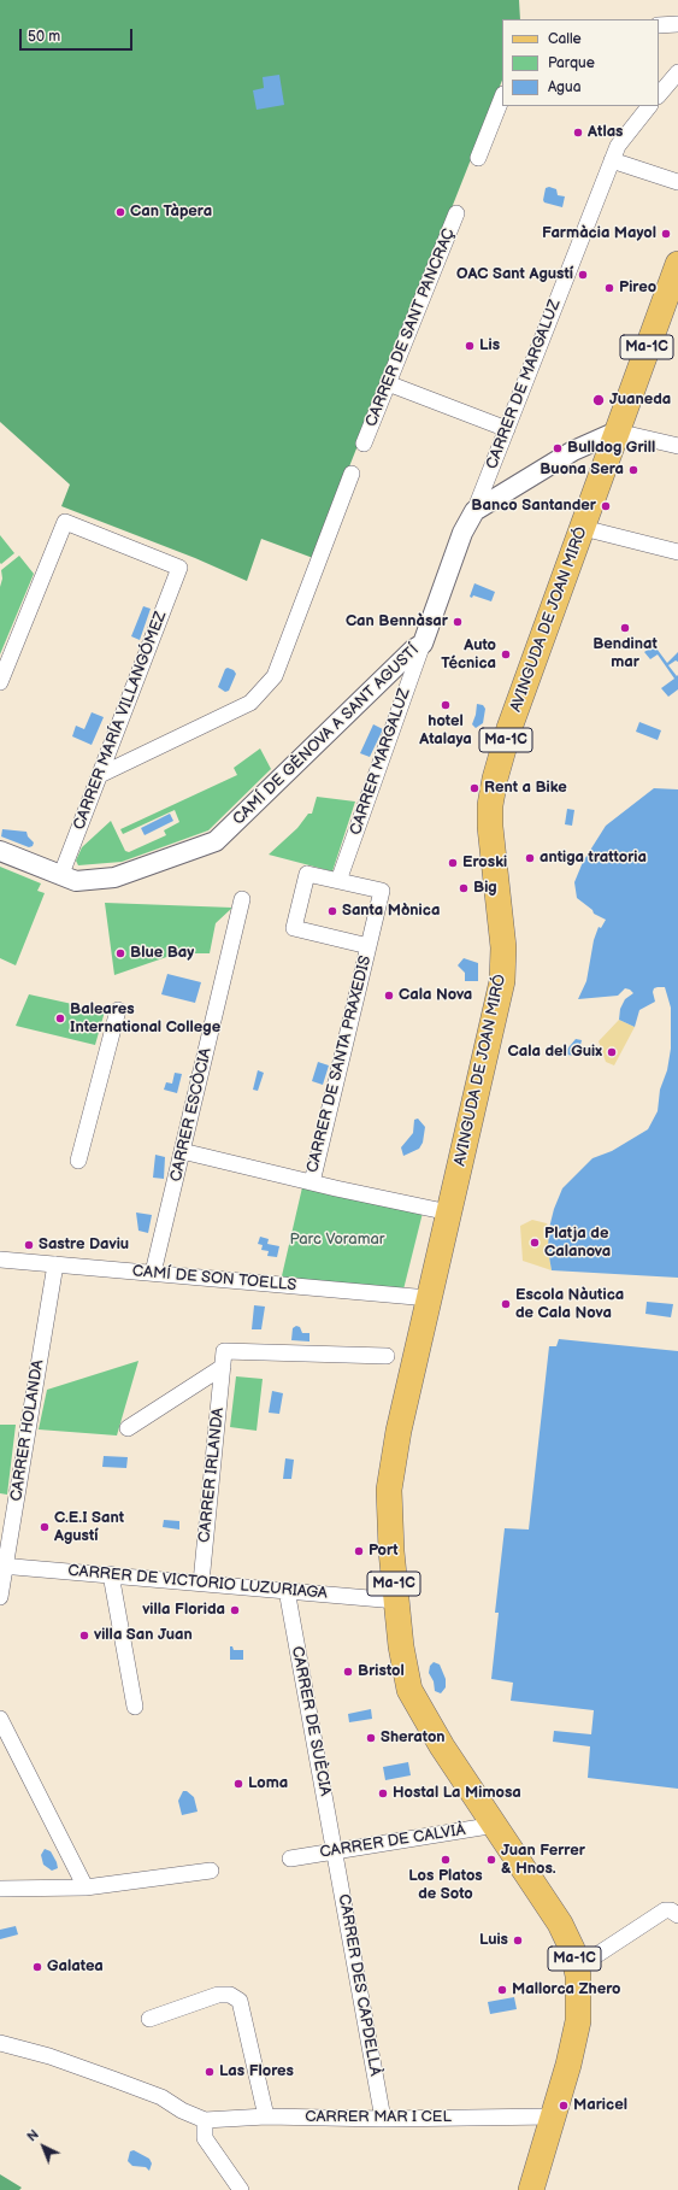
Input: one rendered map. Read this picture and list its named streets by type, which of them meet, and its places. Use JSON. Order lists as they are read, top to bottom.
{
  "streets": {
    "main road": ["Ma-1C", "AVINGUDA DE JOAN MIRÓ"],
    "street": [
      "CARRER DE SANT PANCRAÇ",
      "CARRER DE MARGALUZ",
      "CARRER MARÍA VILLANGÓMEZ",
      "CAMÍ DE GÈNOVA A SANT AGUSTÍ",
      "CARRER MARGALUZ",
      "CARRER DE SANTA PRAXEDIS",
      "CARRER ESCÒCIA",
      "CAMÍ DE SON TOELLS",
      "CARRER HOLANDA",
      "CARRER IRLANDA",
      "CARRER DE VICTORIO LUZURIAGA",
      "CARRER DE SUÈCIA",
      "CARRER DE CALVIÀ",
      "CARRER DES CAPDELLÀ",
      "CARRER MAR I CEL"
    ]
  },
  "crossings": [
    ["Ma-1C", "AVINGUDA DE JOAN MIRÓ"],
    ["Ma-1C", "CAMÍ DE SON TOELLS"],
    ["Ma-1C", "CARRER DE VICTORIO LUZURIAGA"],
    ["Ma-1C", "CARRER DE CALVIÀ"],
    ["Ma-1C", "CARRER MAR I CEL"],
    ["CARRER DE MARGALUZ", "CAMÍ DE GÈNOVA A SANT AGUSTÍ"],
    ["AVINGUDA DE JOAN MIRÓ", "CAMÍ DE SON TOELLS"],
    ["CARRER MARÍA VILLANGÓMEZ", "CAMÍ DE GÈNOVA A SANT AGUSTÍ"],
    ["CAMÍ DE GÈNOVA A SANT AGUSTÍ", "CARRER MARGALUZ"],
    ["CARRER MARGALUZ", "CARRER DE SANTA PRAXEDIS"],
    ["CARRER ESCÒCIA", "CAMÍ DE SON TOELLS"],
    ["CAMÍ DE SON TOELLS", "CARRER HOLANDA"],
    ["CARRER HOLANDA", "CARRER DE VICTORIO LUZURIAGA"],
    ["CARRER IRLANDA", "CARRER DE VICTORIO LUZURIAGA"],
    ["CARRER DE VICTORIO LUZURIAGA", "CARRER DE SUÈCIA"],
    ["CARRER DE SUÈCIA", "CARRER DE CALVIÀ"],
    ["CARRER DE SUÈCIA", "CARRER DES CAPDELLÀ"],
    ["CARRER DE CALVIÀ", "CARRER DES CAPDELLÀ"],
    ["CARRER DES CAPDELLÀ", "CARRER MAR I CEL"]
  ],
  "parks": ["Parc Voramar"],
  "places": [
    "Atlas",
    "Can Tàpera",
    "Farmàcia Mayol",
    "OAC Sant Agustí",
    "Pireo",
    "Lis",
    "Juaneda",
    "Bulldog Grill",
    "Buona Sera",
    "Banco Santander",
    "Can Bennàsar",
    "Bendinat mar",
    "Auto Técnica",
    "hotel Atalaya",
    "Rent a Bike",
    "antiga trattoria",
    "Eroski",
    "Big",
    "Santa Mònica",
    "Blue Bay",
    "Cala Nova",
    "Baleares International College",
    "Cala del Guix",
    "Platja de Calanova",
    "Sastre Daviu",
    "Escola Nàutica de Cala Nova",
    "C.E.I Sant Agustí",
    "Port",
    "villa Florida",
    "villa San Juan",
    "Bristol",
    "Sheraton",
    "Loma",
    "Hostal La Mimosa",
    "Los Platos de Soto",
    "Juan Ferrer & Hnos.",
    "Luis",
    "Galatea",
    "Mallorca Zhero",
    "Las Flores",
    "Maricel"
  ],
  "legend": ["Calle", "Parque", "Agua"],
  "scale_bar": "50 m",
  "north": "top left"
}
